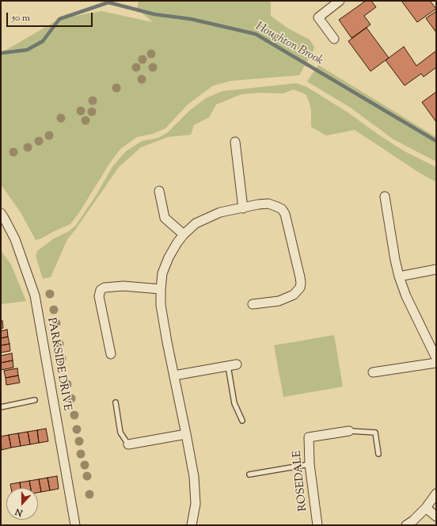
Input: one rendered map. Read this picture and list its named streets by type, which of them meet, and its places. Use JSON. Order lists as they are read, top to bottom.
{
  "streets": {
    "street": ["PARKSIDE DRIVE", "ROSEDALE"]
  },
  "water": ["Houghton Brook"],
  "scale_bar": "50 m",
  "north": "bottom"
}
